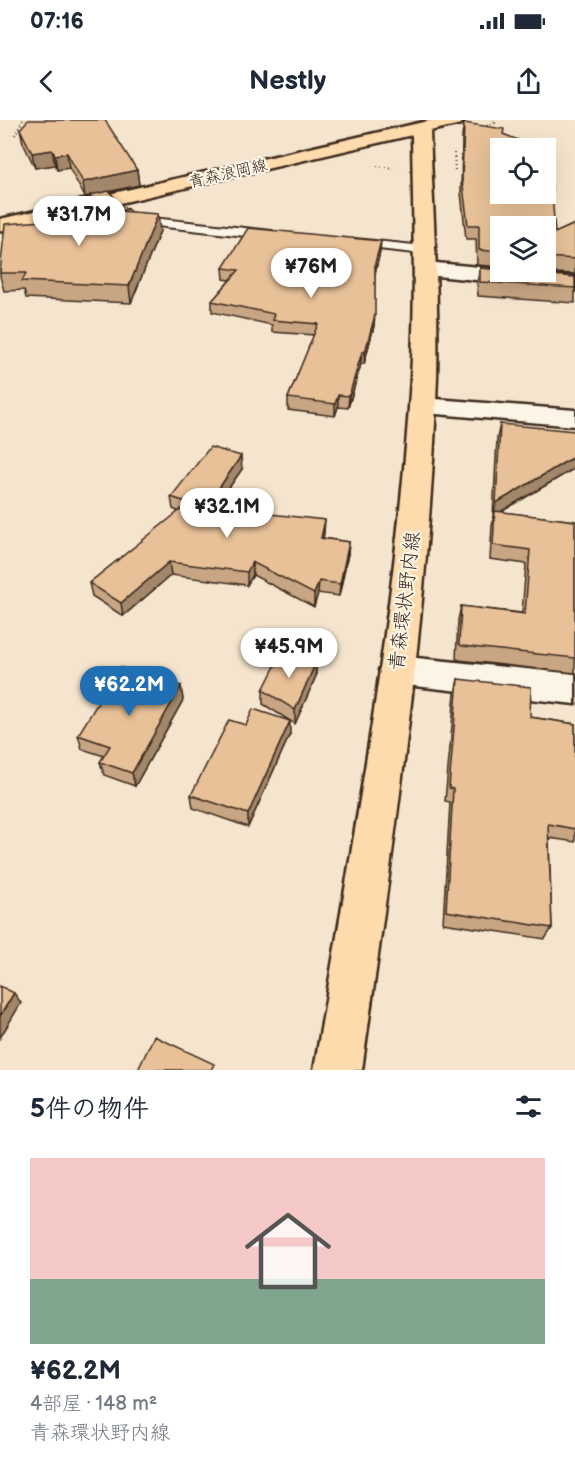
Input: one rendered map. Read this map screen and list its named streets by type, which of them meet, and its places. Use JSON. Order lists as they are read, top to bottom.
{
  "streets": {
    "main road": ["青森浪岡線", "青森環状野内線"]
  },
  "crossings": [
    ["青森浪岡線", "青森環状野内線"]
  ],
  "page": {
    "status": "07:16",
    "header": "Nestly",
    "price": [
      "¥31.7M",
      "¥76M",
      "¥32.1M",
      "¥45.9M",
      "¥62.2M"
    ],
    "heading": "5件の物件",
    "list": [
      {
        "name": "¥62.2M",
        "note": "4部屋 · 148 m² · 青森環状野内線"
      }
    ]
  }
}
